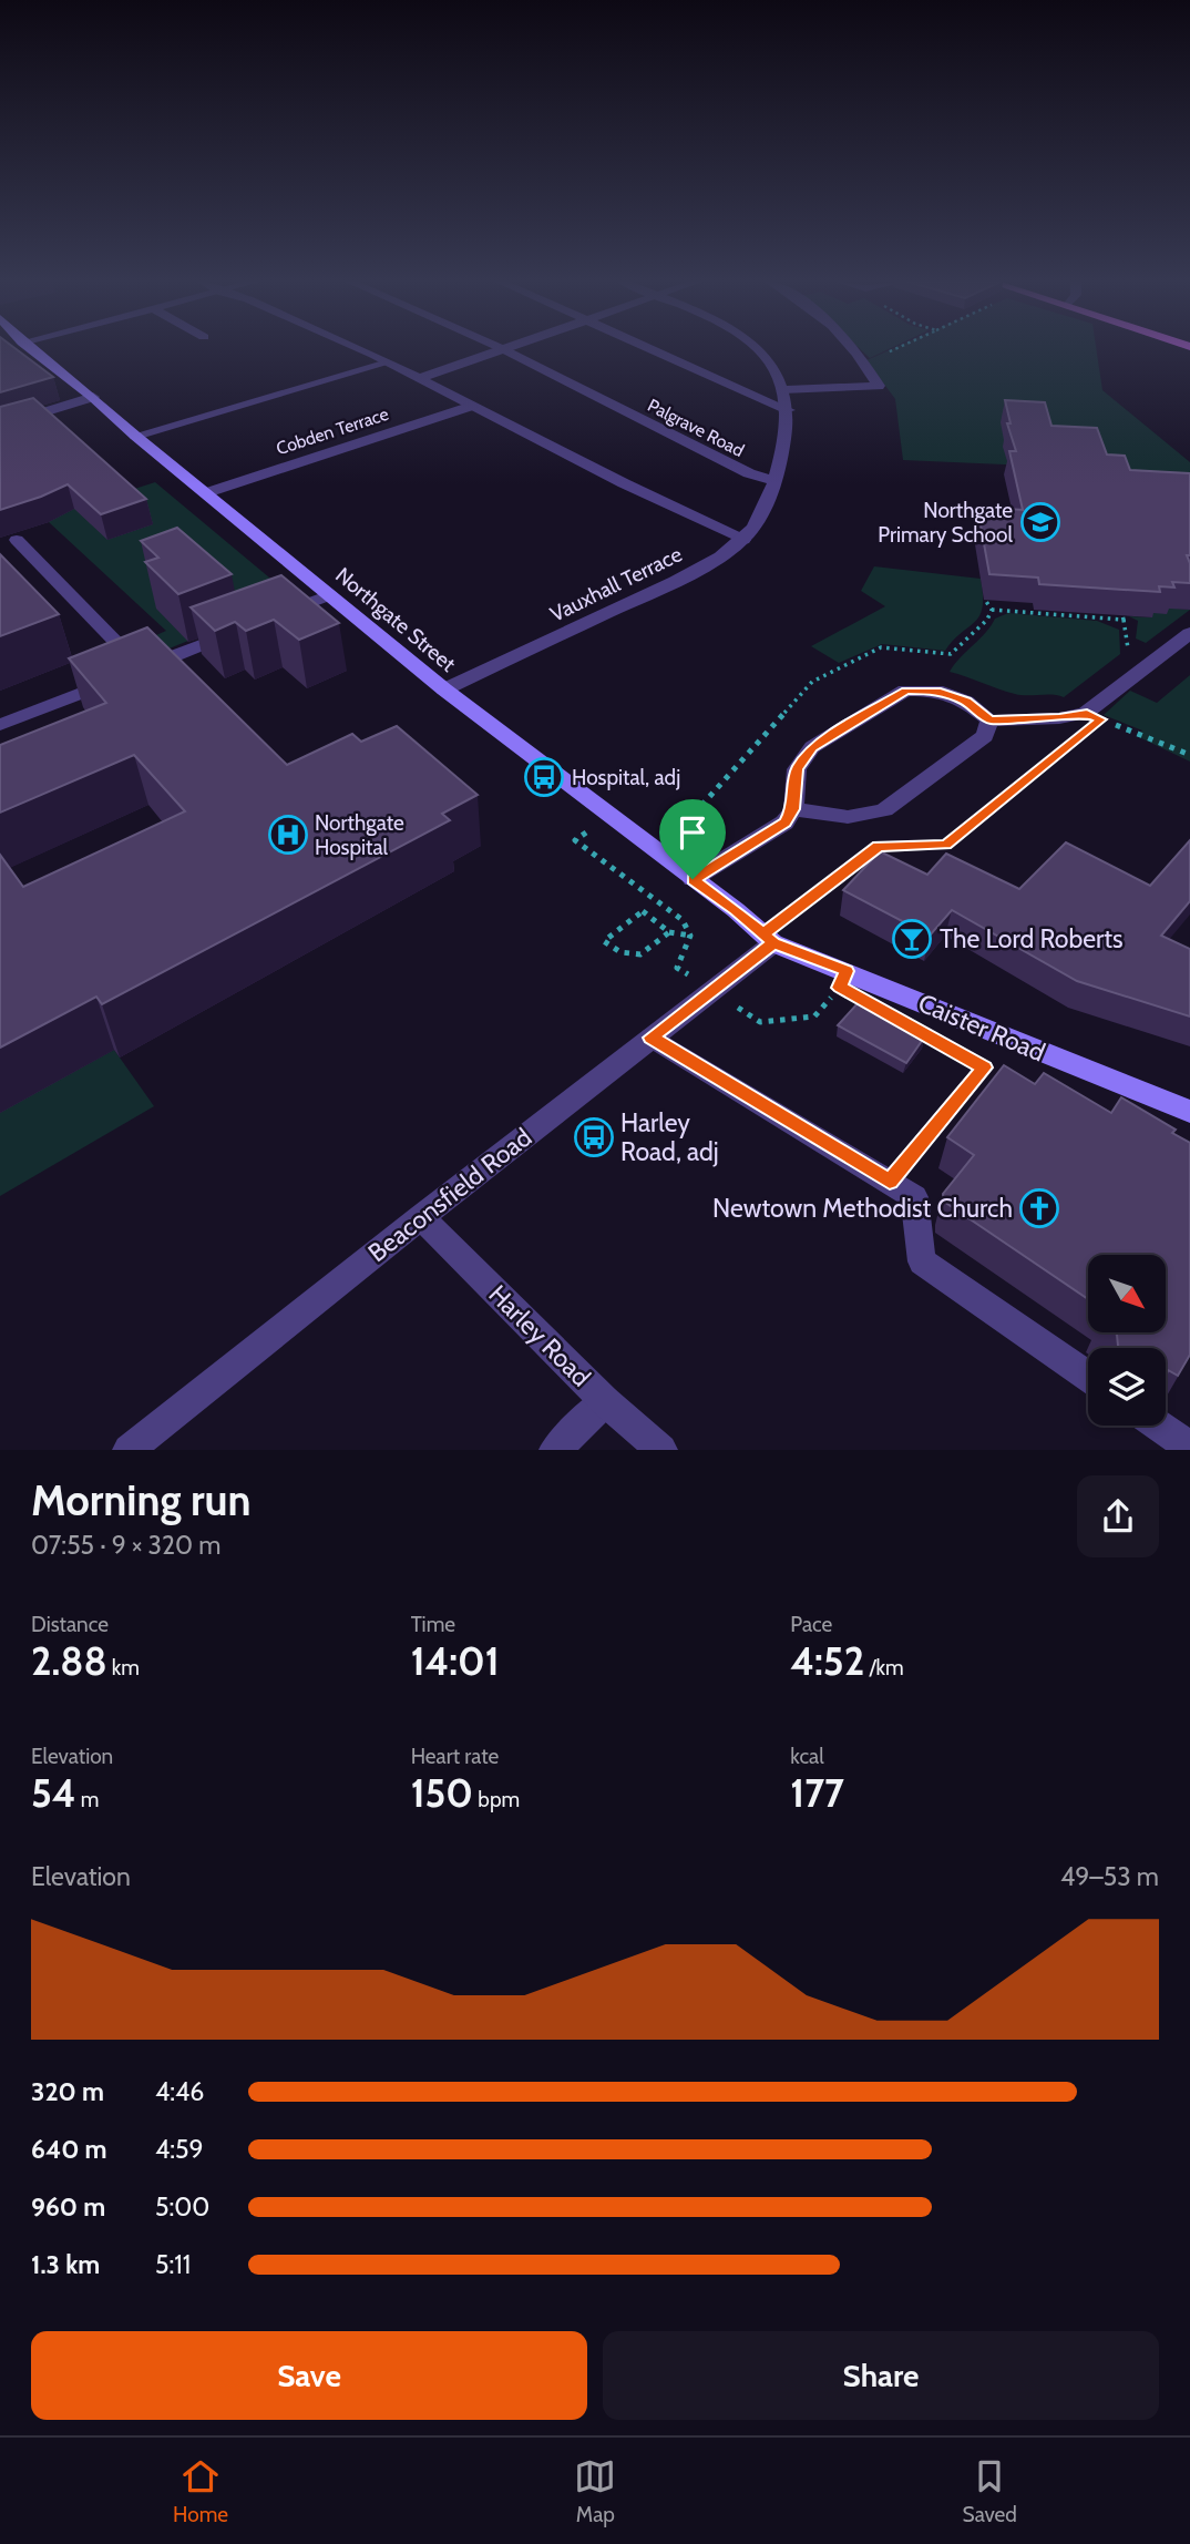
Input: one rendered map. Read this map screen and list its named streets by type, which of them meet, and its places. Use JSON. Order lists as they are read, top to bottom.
{
  "streets": {
    "street": [
      "Palgrave Road",
      "Cobden Terrace",
      "Vauxhall Terrace",
      "Northgate Street",
      "Caister Road",
      "Beaconsfield Road",
      "Harley Road"
    ]
  },
  "crossings": [
    ["Palgrave Road", "Vauxhall Terrace"],
    ["Cobden Terrace", "Northgate Street"],
    ["Vauxhall Terrace", "Northgate Street"],
    ["Northgate Street", "Caister Road"],
    ["Northgate Street", "Beaconsfield Road"],
    ["Caister Road", "Beaconsfield Road"],
    ["Beaconsfield Road", "Harley Road"]
  ],
  "places": {
    "school or university": ["Northgate Primary School"],
    "bus stop": ["Hospital, adj", "Harley Road, adj"],
    "hospital": ["Northgate Hospital"],
    "bar": ["The Lord Roberts"],
    "church": ["Newtown Methodist Church"]
  },
  "north": "bottom right",
  "page": {
    "heading": ["Morning run", "07:55 · 9 × 320 m"],
    "stats": [
      ["Distance", "2.88 km"],
      ["Time", "14:01"],
      ["Pace", "4:52 /km"],
      ["Elevation", "54 m"],
      ["Heart rate", "150 bpm"],
      ["kcal", "177"]
    ],
    "chart": ["Elevation", "49–53 m"],
    "list": [
      {
        "name": "320 m",
        "note": "4:46"
      },
      {
        "name": "640 m",
        "note": "4:59"
      },
      {
        "name": "960 m",
        "note": "5:00"
      },
      {
        "name": "1.3 km",
        "note": "5:11"
      }
    ],
    "buttons": ["Save", "Share"],
    "tabs": ["Home", "Map", "Saved"]
  }
}
